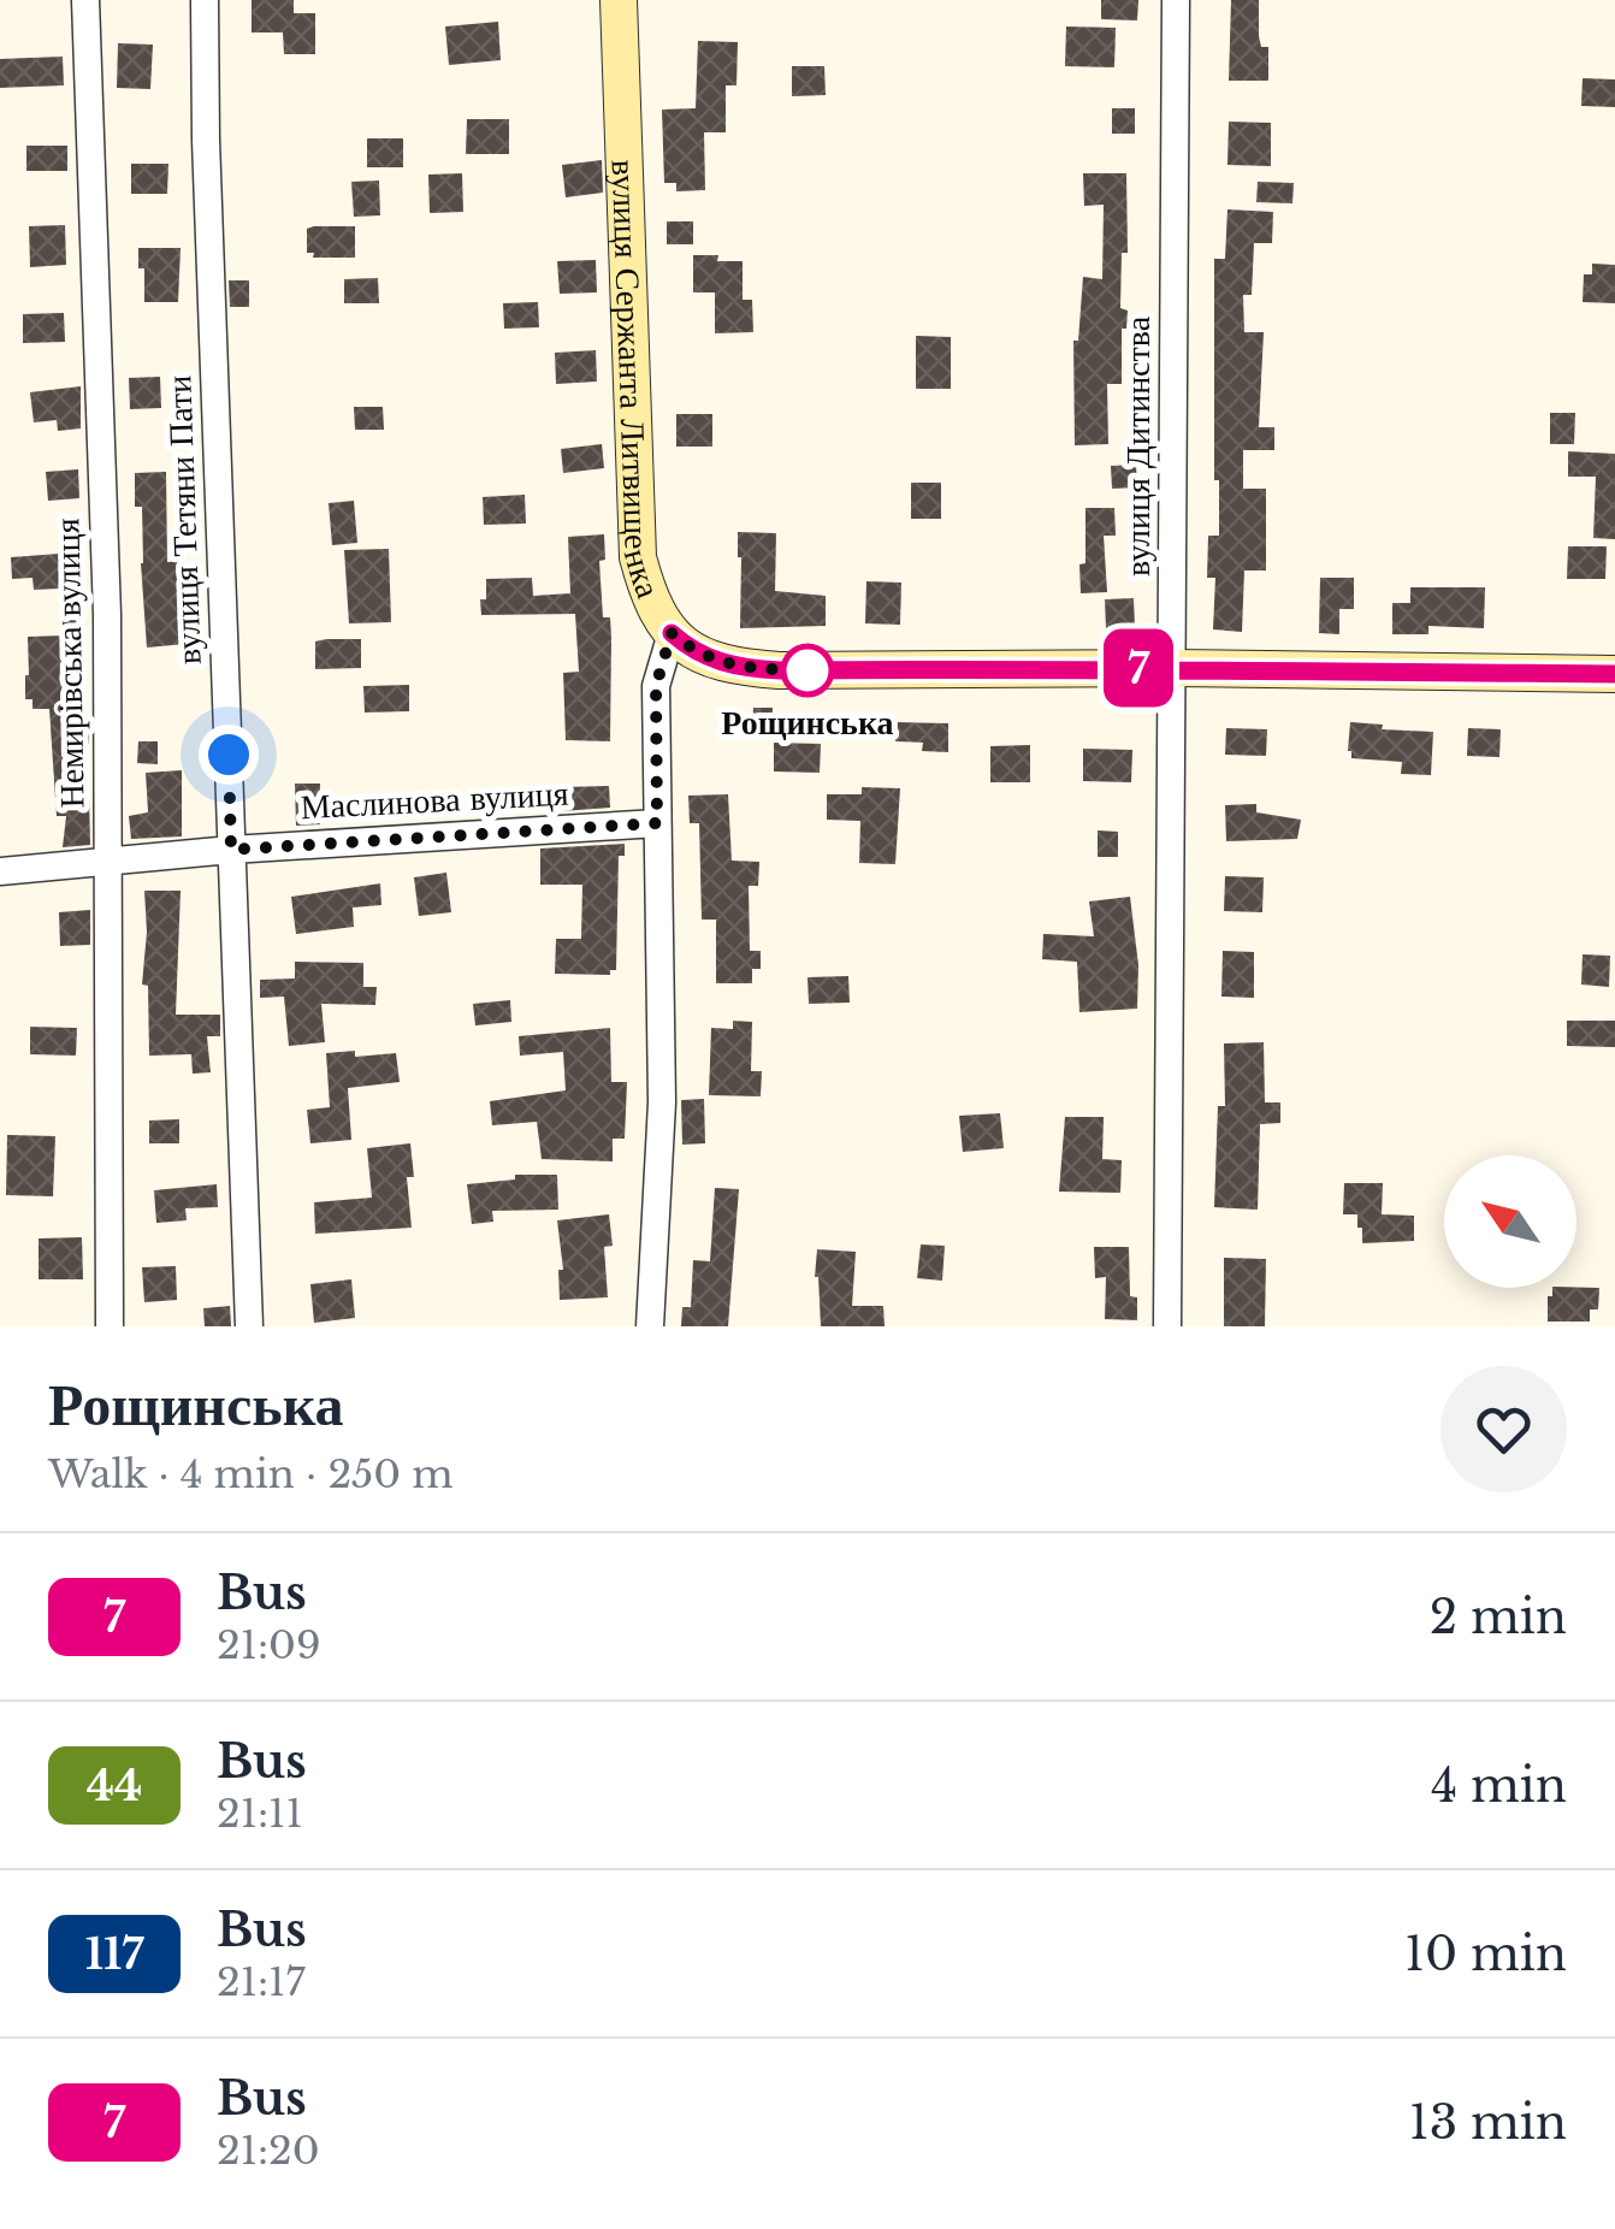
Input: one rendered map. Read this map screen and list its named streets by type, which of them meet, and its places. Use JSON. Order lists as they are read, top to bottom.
{
  "streets": {
    "main road": ["вулиця Сержанта Литвищенка"],
    "street": [
      "вулиця Дитинства",
      "вулиця Тетяни Пати",
      "Немирівська вулиця",
      "Маслинова вулиця"
    ]
  },
  "crossings": [
    ["вулиця Сержанта Литвищенка", "Маслинова вулиця"],
    ["вулиця Тетяни Пати", "Маслинова вулиця"],
    ["Немирівська вулиця", "Маслинова вулиця"]
  ],
  "places": ["Рощинська"],
  "lines": ["bus line 7"],
  "north": "top left",
  "page": {
    "on_map": "7",
    "heading": ["Рощинська", "Walk · 4 min · 250 m"],
    "list": [
      {
        "mark": "7",
        "name": "Bus",
        "note": "21:09",
        "value": "2 min"
      },
      {
        "mark": "44",
        "name": "Bus",
        "note": "21:11",
        "value": "4 min"
      },
      {
        "mark": "117",
        "name": "Bus",
        "note": "21:17",
        "value": "10 min"
      },
      {
        "mark": "7",
        "name": "Bus",
        "note": "21:20",
        "value": "13 min"
      }
    ]
  }
}
